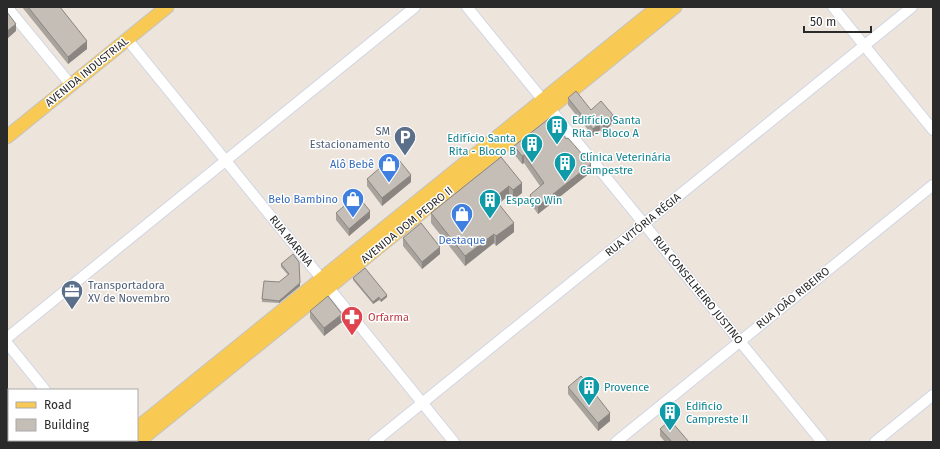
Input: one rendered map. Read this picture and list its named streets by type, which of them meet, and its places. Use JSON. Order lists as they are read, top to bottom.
{
  "streets": {
    "main road": ["AVENIDA INDUSTRIAL", "AVENIDA DOM PEDRO II"],
    "street": [
      "RUA VITÓRIA RÉGIA",
      "RUA MARINA",
      "RUA CONSELHEIRO JUSTINO",
      "RUA JOÃO RIBEIRO"
    ]
  },
  "crossings": [
    ["AVENIDA INDUSTRIAL", "RUA MARINA"],
    ["AVENIDA DOM PEDRO II", "RUA MARINA"],
    ["AVENIDA DOM PEDRO II", "RUA CONSELHEIRO JUSTINO"],
    ["RUA VITÓRIA RÉGIA", "RUA MARINA"],
    ["RUA VITÓRIA RÉGIA", "RUA CONSELHEIRO JUSTINO"],
    ["RUA CONSELHEIRO JUSTINO", "RUA JOÃO RIBEIRO"]
  ],
  "places": {
    "building": [
      "Edifício Santa Rita - Bloco A",
      "Edifício Santa Rita - Bloco B",
      "Clínica Veterinária Campestre",
      "Espaço Win",
      "Provence",
      "Edificio Campreste II"
    ],
    "parking": ["SM Estacionamento"],
    "shop": ["Alô Bebê", "Belo Bambino", "Destaque"],
    "office": ["Transportadora XV de Novembro"],
    "pharmacy": ["Orfarma"]
  },
  "legend": ["Road", "Building"],
  "scale_bar": "50 m"
}
